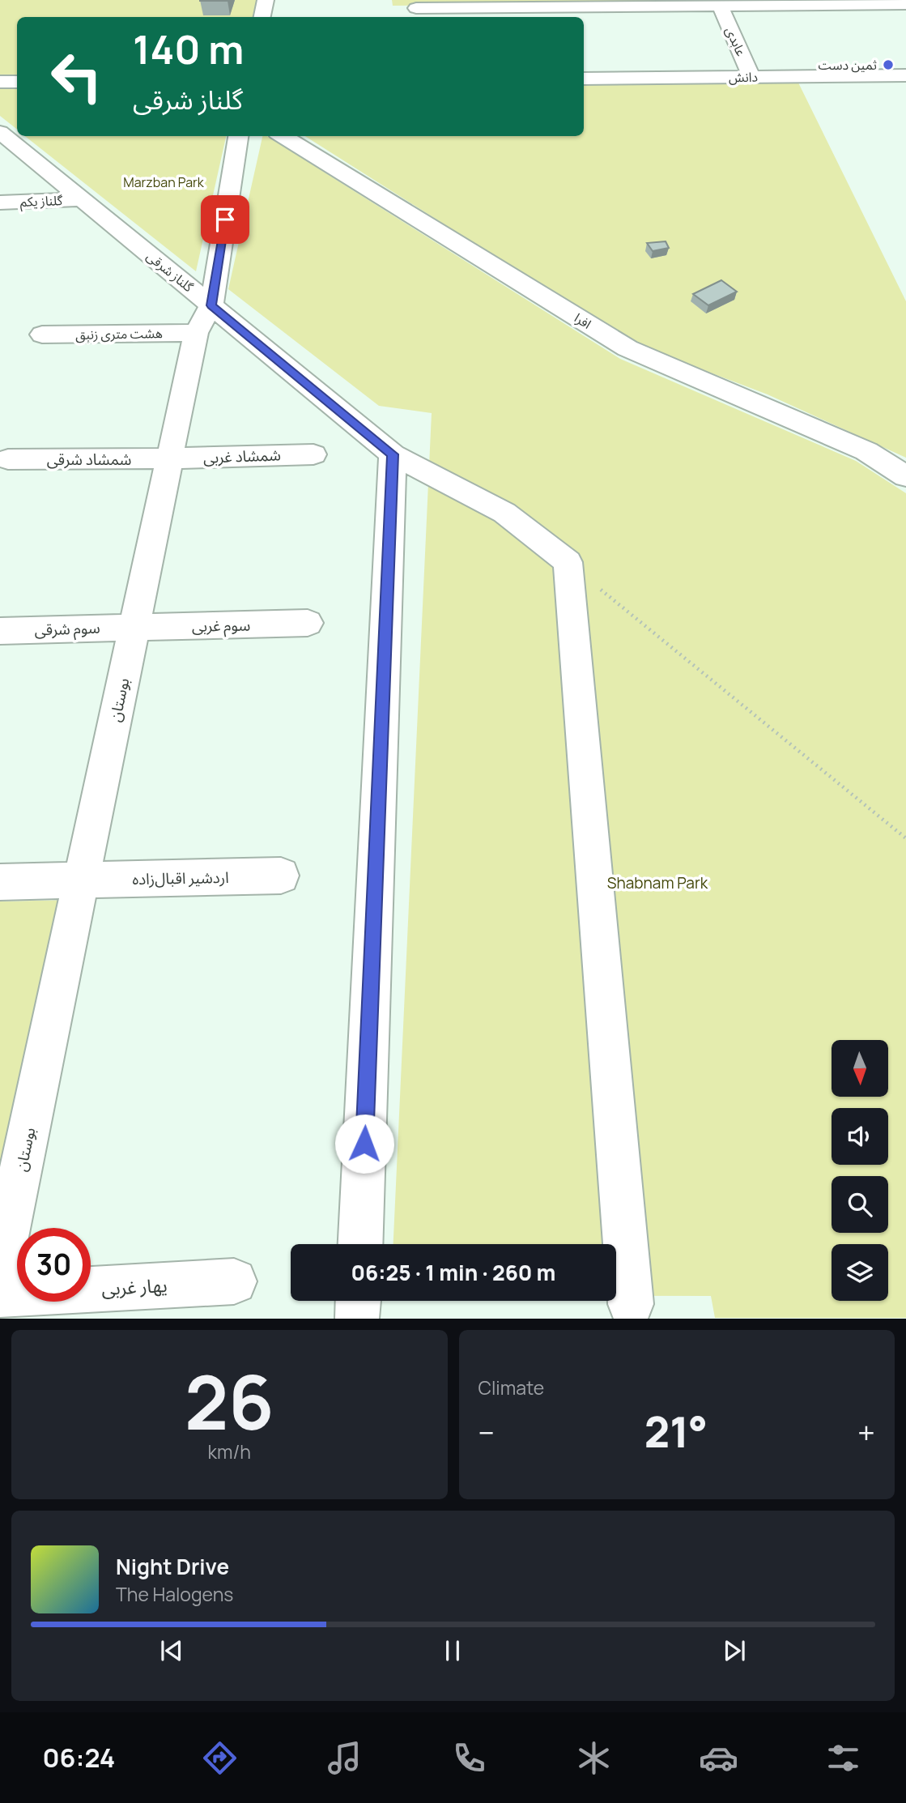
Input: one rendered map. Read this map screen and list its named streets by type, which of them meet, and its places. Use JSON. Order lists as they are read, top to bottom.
{
  "streets": {
    "street": [
      "عابدی",
      "دانش",
      "گلناز یکم",
      "گلناز شرقی",
      "افرا",
      "هشت متری زنبق",
      "شمشاد غربی",
      "شمشاد شرقی",
      "سوم غربی",
      "سوم شرقی",
      "بوستان",
      "اردشیر اقبال‌زاده",
      "یهار غربی"
    ]
  },
  "crossings": [
    ["عابدی", "دانش"],
    ["گلناز یکم", "گلناز شرقی"],
    ["گلناز شرقی", "بوستان"],
    ["هشت متری زنبق", "بوستان"],
    ["شمشاد غربی", "شمشاد شرقی"],
    ["شمشاد غربی", "بوستان"],
    ["شمشاد شرقی", "بوستان"],
    ["سوم غربی", "سوم شرقی"],
    ["سوم غربی", "بوستان"],
    ["سوم شرقی", "بوستان"],
    ["بوستان", "اردشیر اقبال‌زاده"]
  ],
  "parks": ["Marzban Park", "Shabnam Park"],
  "places": ["ثمین دست"],
  "north": "bottom",
  "page": {
    "turn": ["140 m", "گلناز شرقی"],
    "limit": "30",
    "trip": "06:25 · 1 min · 260 m",
    "tile": [
      ["26", "km/h"],
      "Climate"
    ],
    "heat": ["−", "21°", "+"],
    "song": ["Night Drive", "The Halogens"],
    "tabs": "06:24"
  }
}
